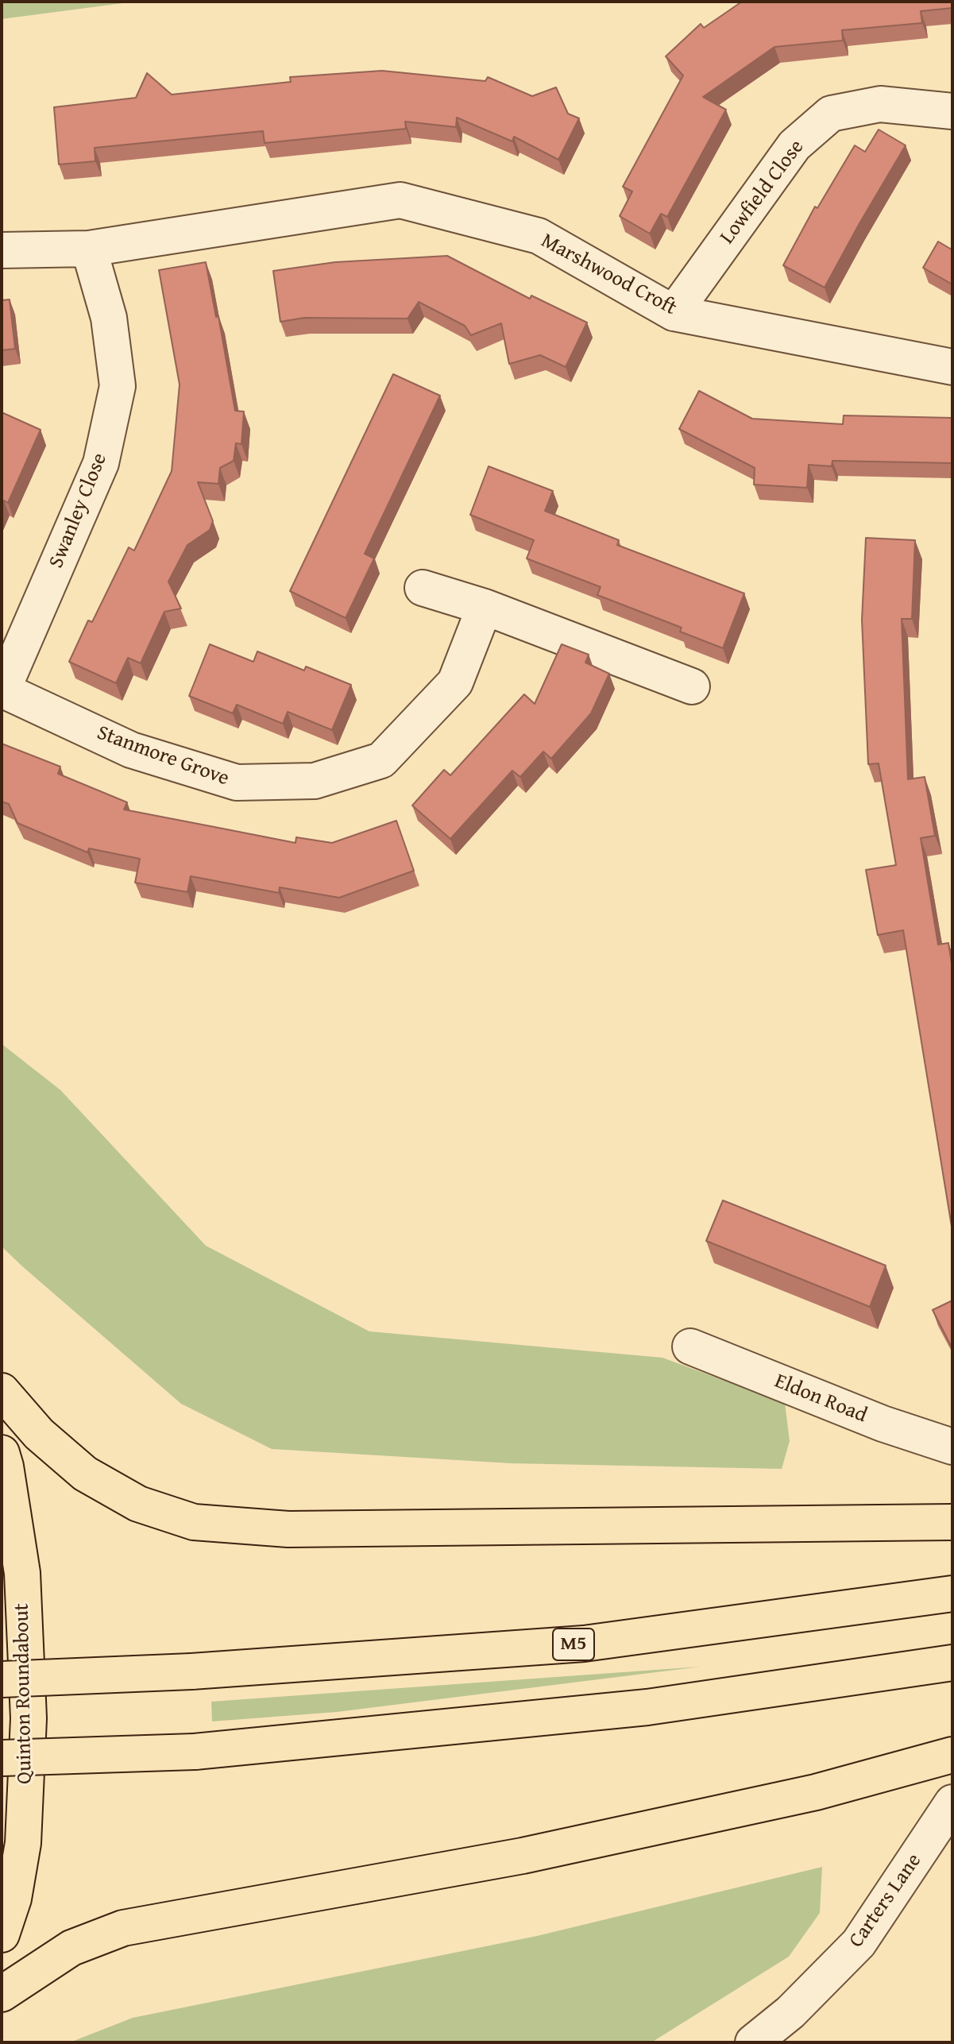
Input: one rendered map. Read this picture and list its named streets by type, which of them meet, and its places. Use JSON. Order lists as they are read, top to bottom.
{
  "streets": {
    "highway": ["M5", "Quinton Roundabout"],
    "street": [
      "Lowfield Close",
      "Marshwood Croft",
      "Swanley Close",
      "Stanmore Grove",
      "Eldon Road",
      "Carters Lane"
    ]
  },
  "crossings": [
    ["Lowfield Close", "Marshwood Croft"],
    ["Marshwood Croft", "Swanley Close"],
    ["Swanley Close", "Stanmore Grove"]
  ]
}
